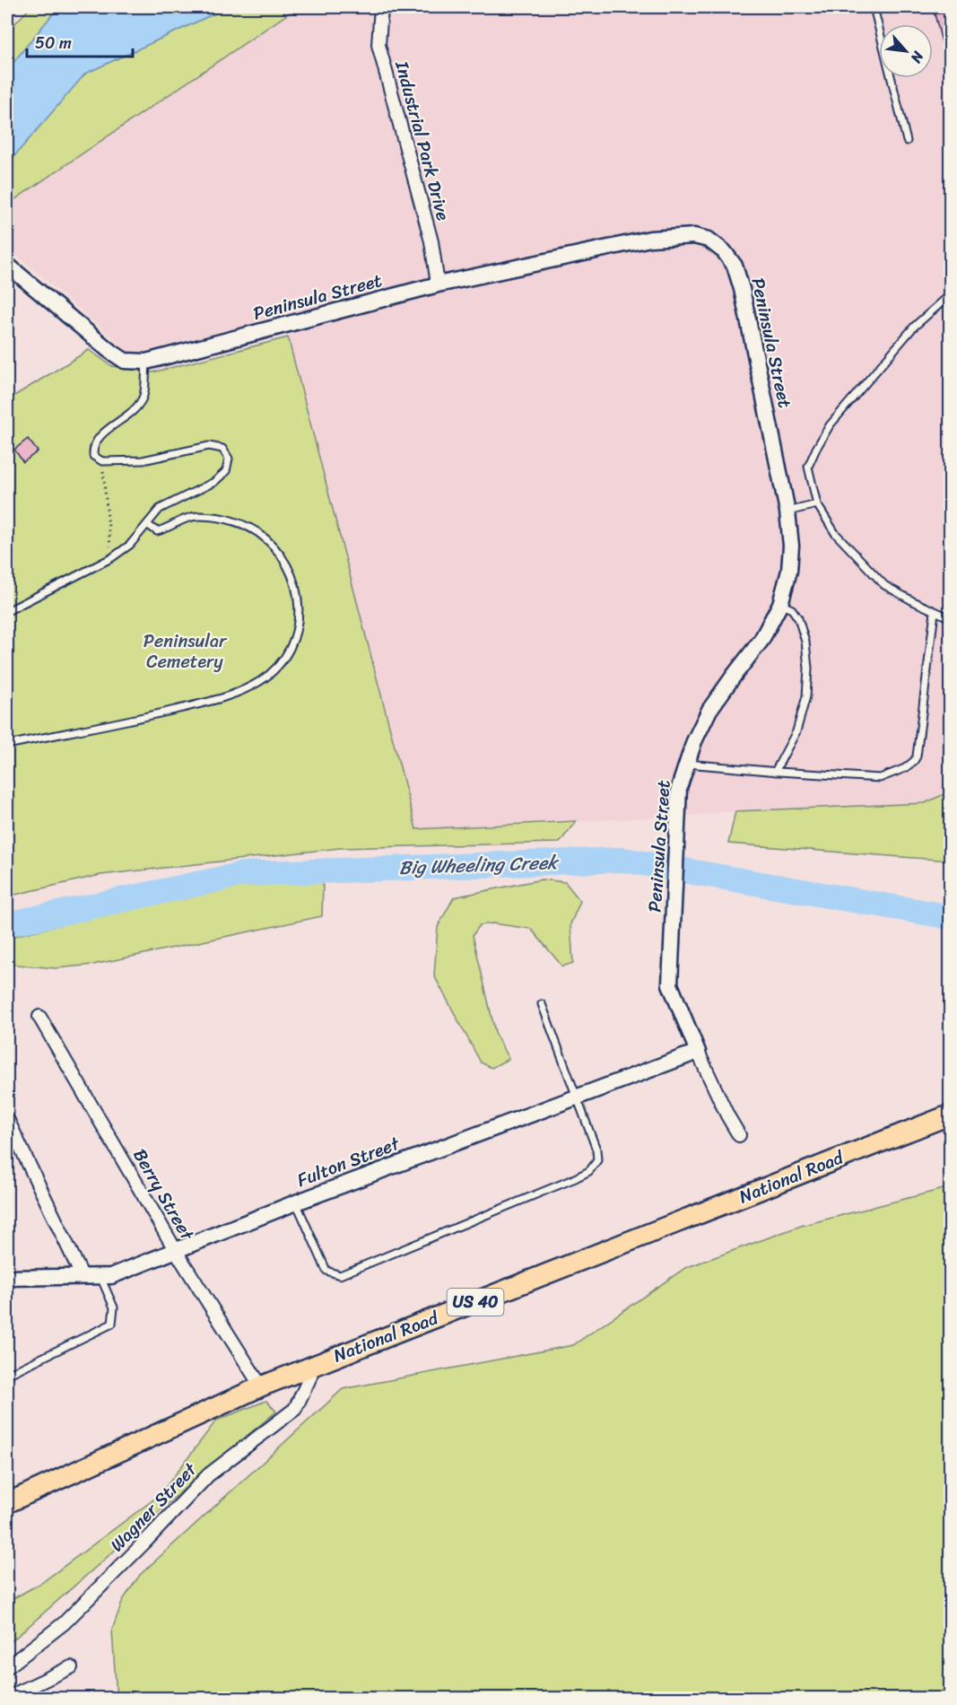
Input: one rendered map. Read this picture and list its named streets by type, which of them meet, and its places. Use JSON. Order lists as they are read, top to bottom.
{
  "streets": {
    "main road": ["National Road", "US 40"],
    "street": [
      "Industrial Park Drive",
      "Peninsula Street",
      "Fulton Street",
      "Berry Street",
      "Wagner Street"
    ]
  },
  "crossings": [
    ["Industrial Park Drive", "Peninsula Street"],
    ["Peninsula Street", "Fulton Street"],
    ["Fulton Street", "Berry Street"],
    ["National Road", "Berry Street"],
    ["National Road", "Wagner Street"]
  ],
  "water": ["Big Wheeling Creek"],
  "parks": ["Peninsular Cemetery"],
  "scale_bar": "50 m",
  "north": "bottom right"
}
